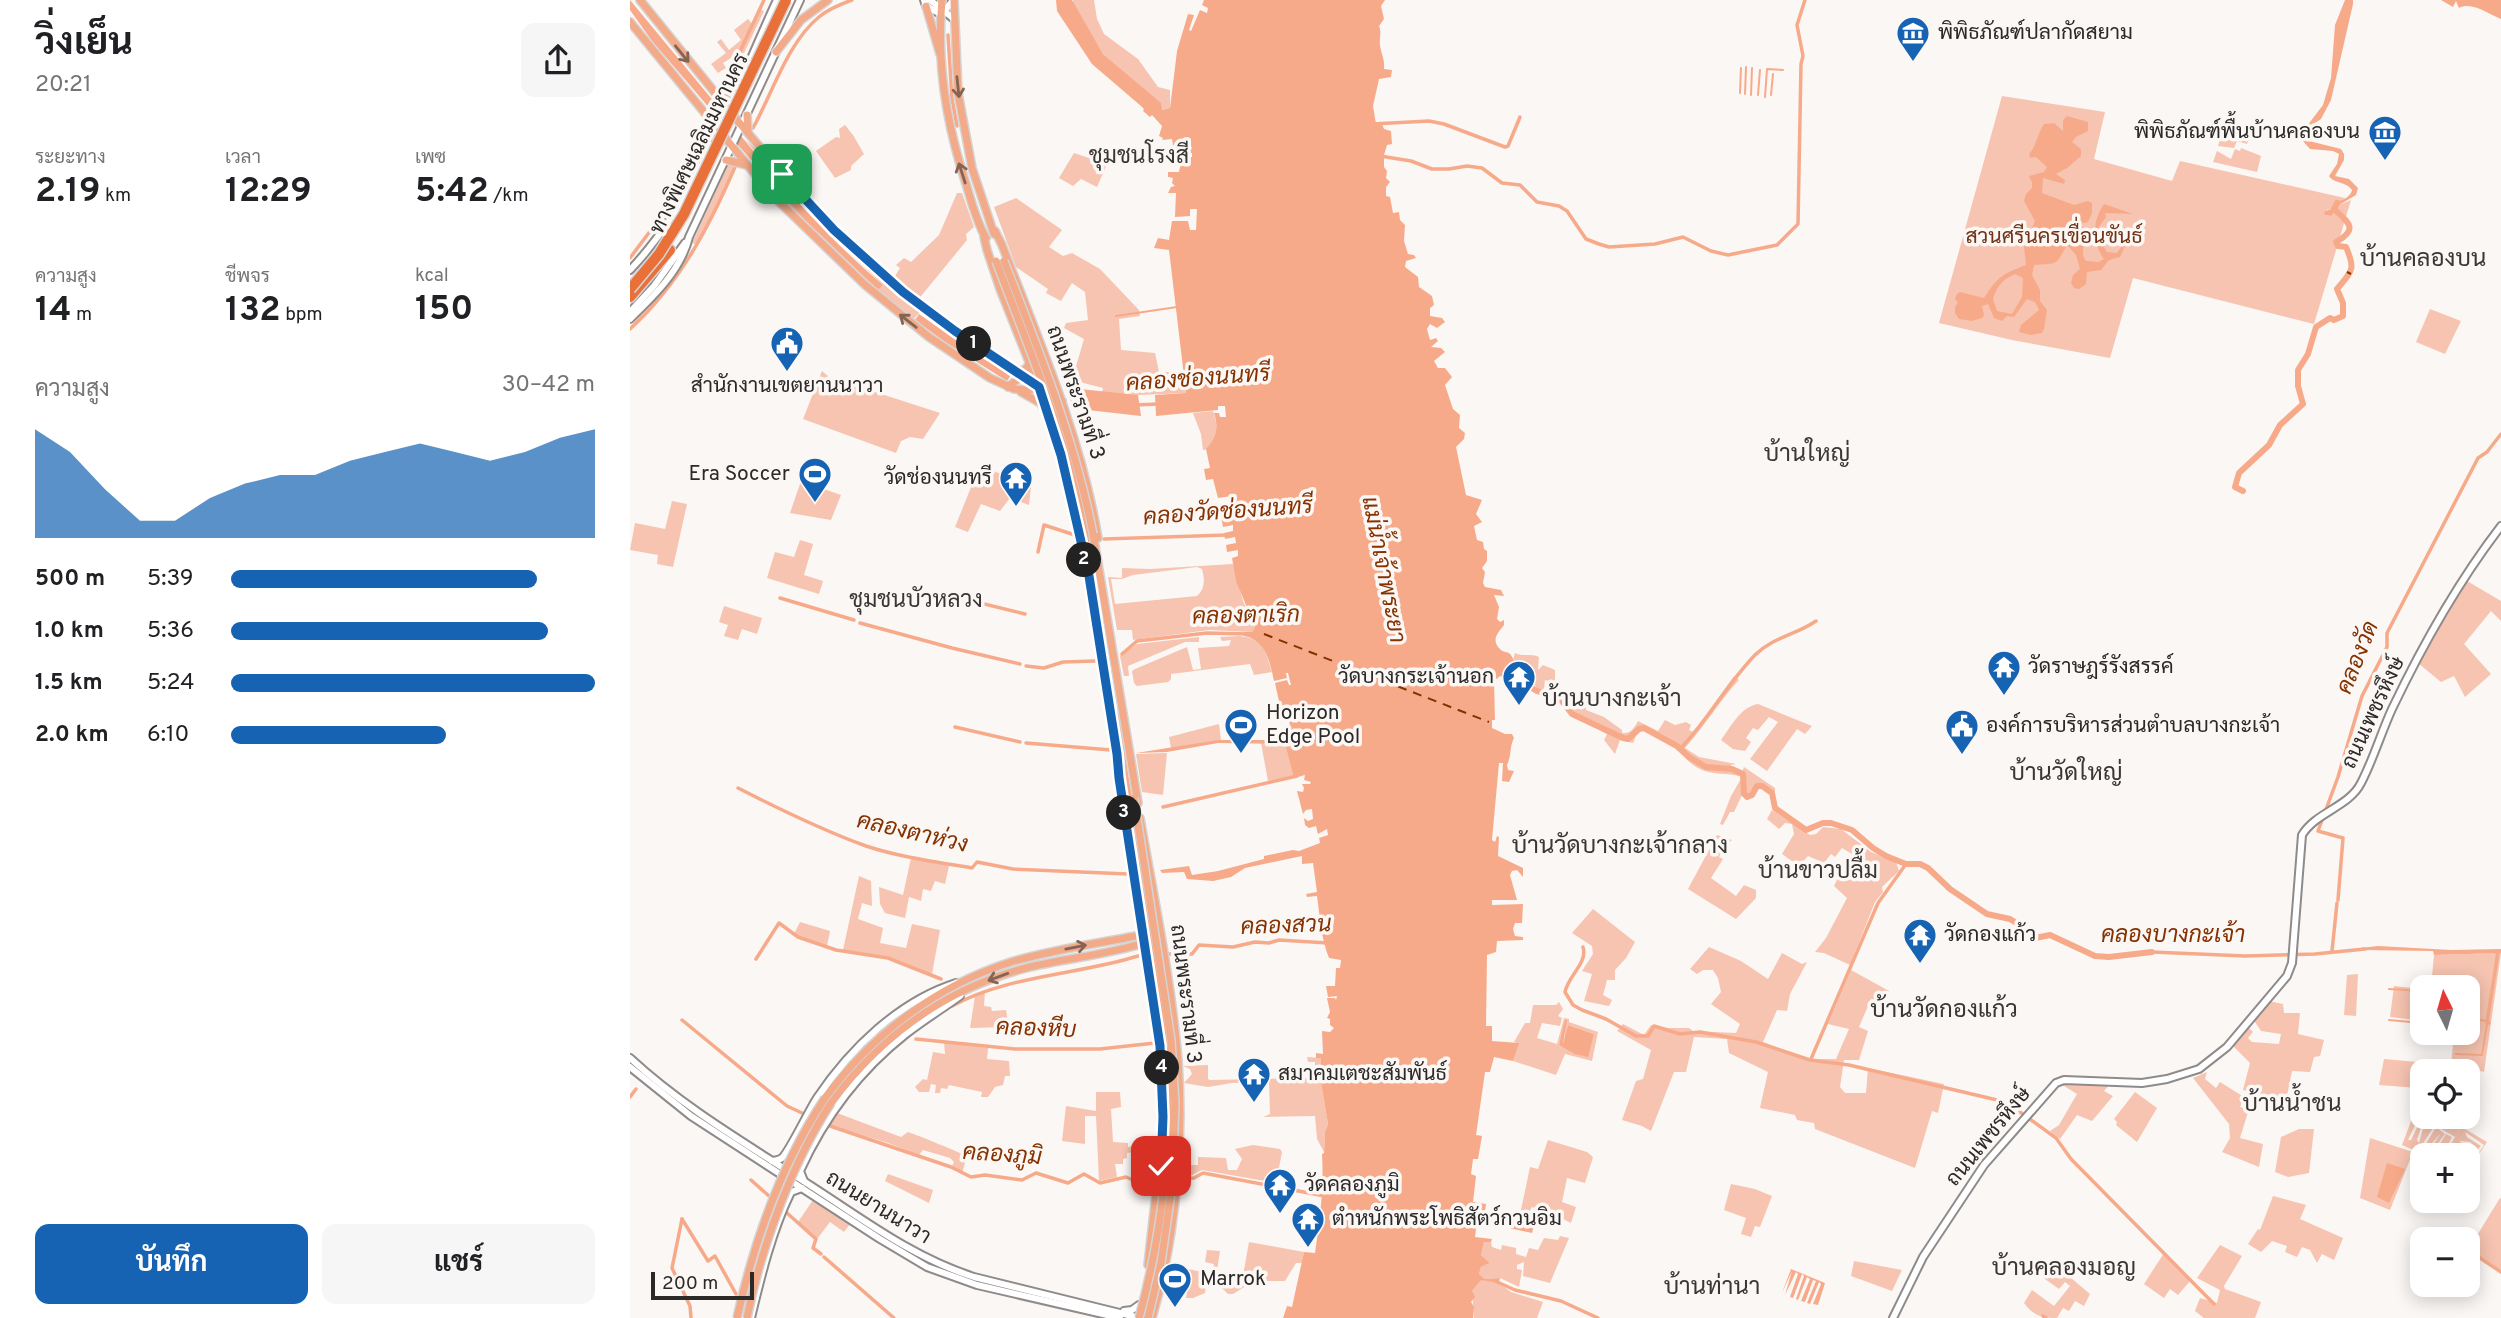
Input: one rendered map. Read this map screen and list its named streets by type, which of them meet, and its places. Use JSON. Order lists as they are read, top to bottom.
{
  "streets": {
    "highway": ["ทางพิเศษเฉลิมมหานคร"],
    "main road": ["ถนนพระรามที่ 3", "ถนนเพชรหึงษ์", "ถนนยานนาวา"]
  },
  "crossings": [
    ["ถนนพระรามที่ 3", "ถนนยานนาวา"]
  ],
  "districts": [
    "ชุมชนโรงสี",
    "บ้านคลองบน",
    "บ้านใหญ่",
    "ชุมชนบัวหลวง",
    "บ้านบางกะเจ้า",
    "บ้านวัดใหญ่",
    "บ้านวัดบางกะเจ้ากลาง",
    "บ้านขาวปลื้ม",
    "บ้านวัดกองแก้ว",
    "บ้านน้ำชน",
    "บ้านคลองมอญ",
    "บ้านท่านา"
  ],
  "water": [
    "คลองช่องนนทรี",
    "คลองวัดช่องนนทรี",
    "แม่น้ำเจ้าพระยา",
    "คลองตาเริก",
    "คลองวัด",
    "คลองตาห่วง",
    "คลองสวน",
    "คลองบางกะเจ้า",
    "คลองหีบ",
    "คลองภูมิ"
  ],
  "parks": ["สวนศรีนครเขื่อนขันธ์"],
  "places": {
    "museum": ["พิพิธภัณฑ์ปลากัดสยาม", "พิพิธภัณฑ์พื้นบ้านคลองบน"],
    "public building": ["สำนักงานเขตยานนาวา", "องค์การบริหารส่วนตำบลบางกะเจ้า"],
    "sports": ["Era Soccer", "Horizon Edge Pool", "Marrok"],
    "temple": [
      "วัดช่องนนทรี",
      "วัดราษฎร์รังสรรค์",
      "วัดบางกระเจ้านอก",
      "วัดกองแก้ว",
      "สมาคมเตชะสัมพันธ์",
      "วัดคลองภูมิ",
      "ตำหนักพระโพธิสัตว์กวนอิม"
    ]
  },
  "scale_bar": "200 m",
  "north": "top",
  "page": {
    "heading": ["วิ่งเย็น", "20:21"],
    "stats": [
      ["ระยะทาง", "2.19 km"],
      ["เวลา", "12:29"],
      ["เพซ", "5:42 /km"],
      ["ความสูง", "14 m"],
      ["ชีพจร", "132 bpm"],
      ["kcal", "150"]
    ],
    "pins": [
      "1",
      "2",
      "3",
      "4"
    ],
    "chart": ["ความสูง", "30–42 m"],
    "list": [
      {
        "name": "500 m",
        "note": "5:39"
      },
      {
        "name": "1.0 km",
        "note": "5:36"
      },
      {
        "name": "1.5 km",
        "note": "5:24"
      },
      {
        "name": "2.0 km",
        "note": "6:10"
      }
    ],
    "map_buttons": ["+", "−"],
    "buttons": ["บันทึก", "แชร์"],
    "scale": "200 m"
  }
}
